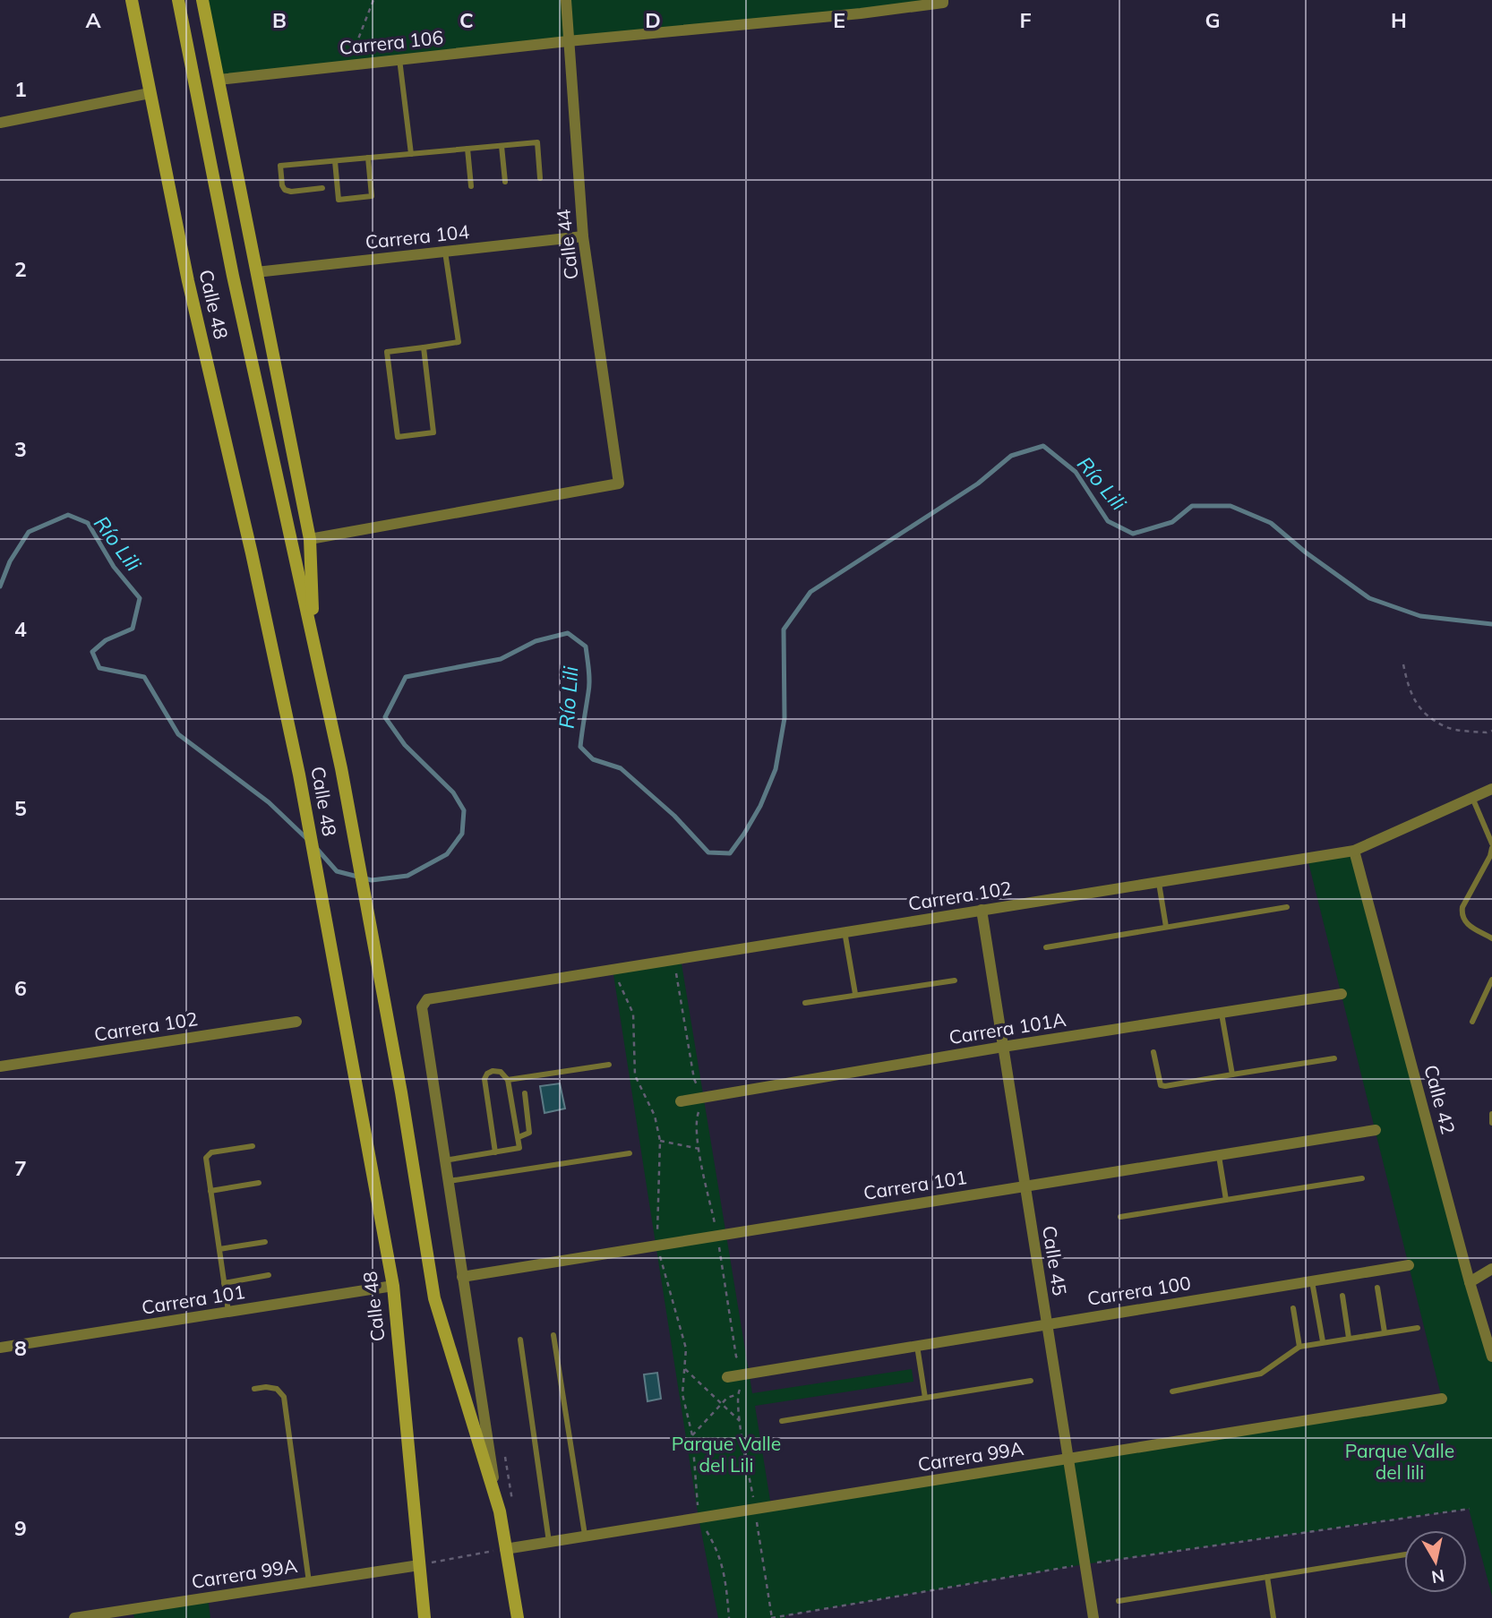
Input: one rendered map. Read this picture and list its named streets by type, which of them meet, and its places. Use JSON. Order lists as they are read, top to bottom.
{
  "streets": {
    "main road": ["Calle 48"],
    "street": [
      "Carrera 106",
      "Carrera 104",
      "Calle 44",
      "Carrera 102",
      "Carrera 101A",
      "Calle 42",
      "Carrera 101",
      "Calle 45",
      "Carrera 100",
      "Carrera 99A"
    ]
  },
  "crossings": [
    ["Carrera 106", "Calle 44"],
    ["Carrera 104", "Calle 44"],
    ["Calle 48", "Carrera 102"],
    ["Calle 48", "Carrera 101"],
    ["Calle 48", "Carrera 99A"],
    ["Carrera 102", "Calle 42"],
    ["Carrera 102", "Calle 45"],
    ["Carrera 101A", "Calle 45"],
    ["Carrera 101", "Calle 45"],
    ["Calle 45", "Carrera 100"],
    ["Calle 45", "Carrera 99A"]
  ],
  "water": ["Río Lili"],
  "parks": ["Parque Valle del Lili", "Parque Valle del lili"],
  "north": "bottom",
  "grid": {
    "columns": [
      "A",
      "B",
      "C",
      "D",
      "E",
      "F",
      "G",
      "H"
    ],
    "rows": [
      "1",
      "2",
      "3",
      "4",
      "5",
      "6",
      "7",
      "8",
      "9"
    ]
  }
}
